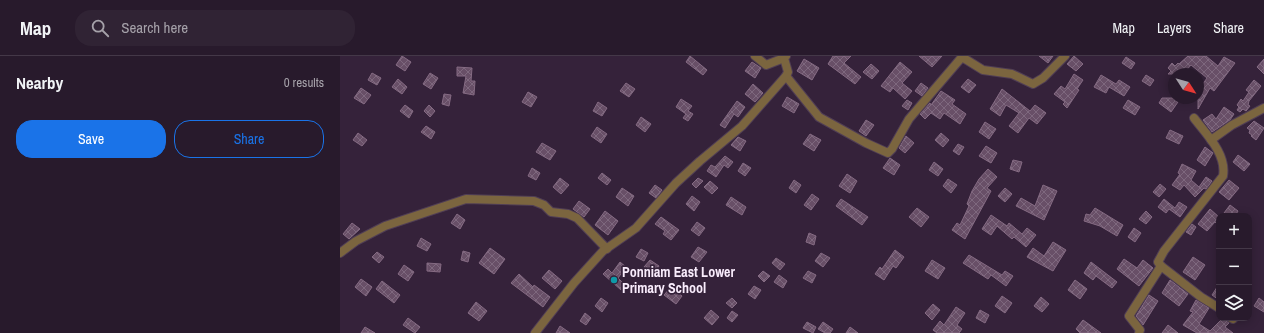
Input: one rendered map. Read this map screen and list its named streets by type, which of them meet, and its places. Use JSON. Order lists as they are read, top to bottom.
{
  "places": ["Ponniam East Lower Primary School"],
  "north": "bottom right",
  "page": {
    "header": "Map",
    "search": "Search here",
    "nav": ["Map", "Layers", "Share"],
    "heading": ["Nearby", "0 results"],
    "buttons": ["Save", "Share"],
    "map_buttons": ["+", "−"]
  }
}
